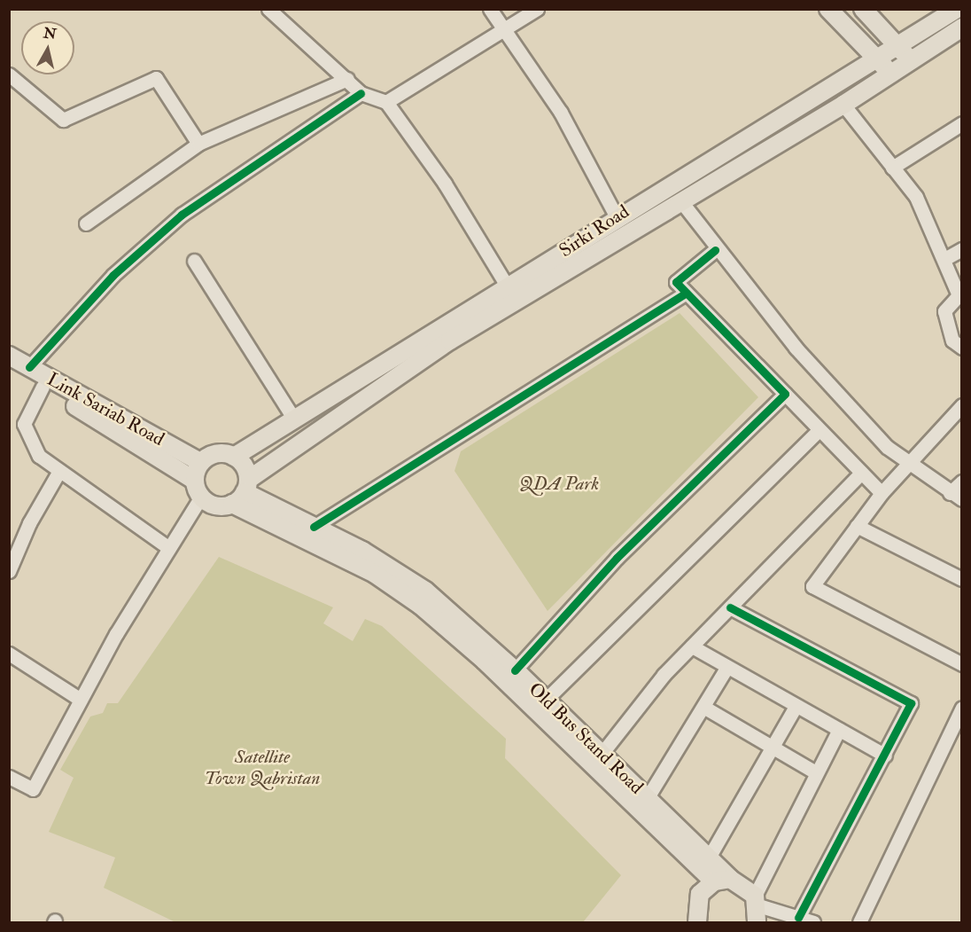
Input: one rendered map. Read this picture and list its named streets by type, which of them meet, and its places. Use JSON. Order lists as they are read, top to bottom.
{
  "streets": {
    "main road": ["Sirki Road", "Link Sariab Road", "Old Bus Stand Road"]
  },
  "crossings": [
    ["Sirki Road", "Link Sariab Road"],
    ["Sirki Road", "Old Bus Stand Road"],
    ["Link Sariab Road", "Old Bus Stand Road"]
  ],
  "parks": ["QDA Park", "Satellite Town Qabristan"],
  "north": "top"
}
